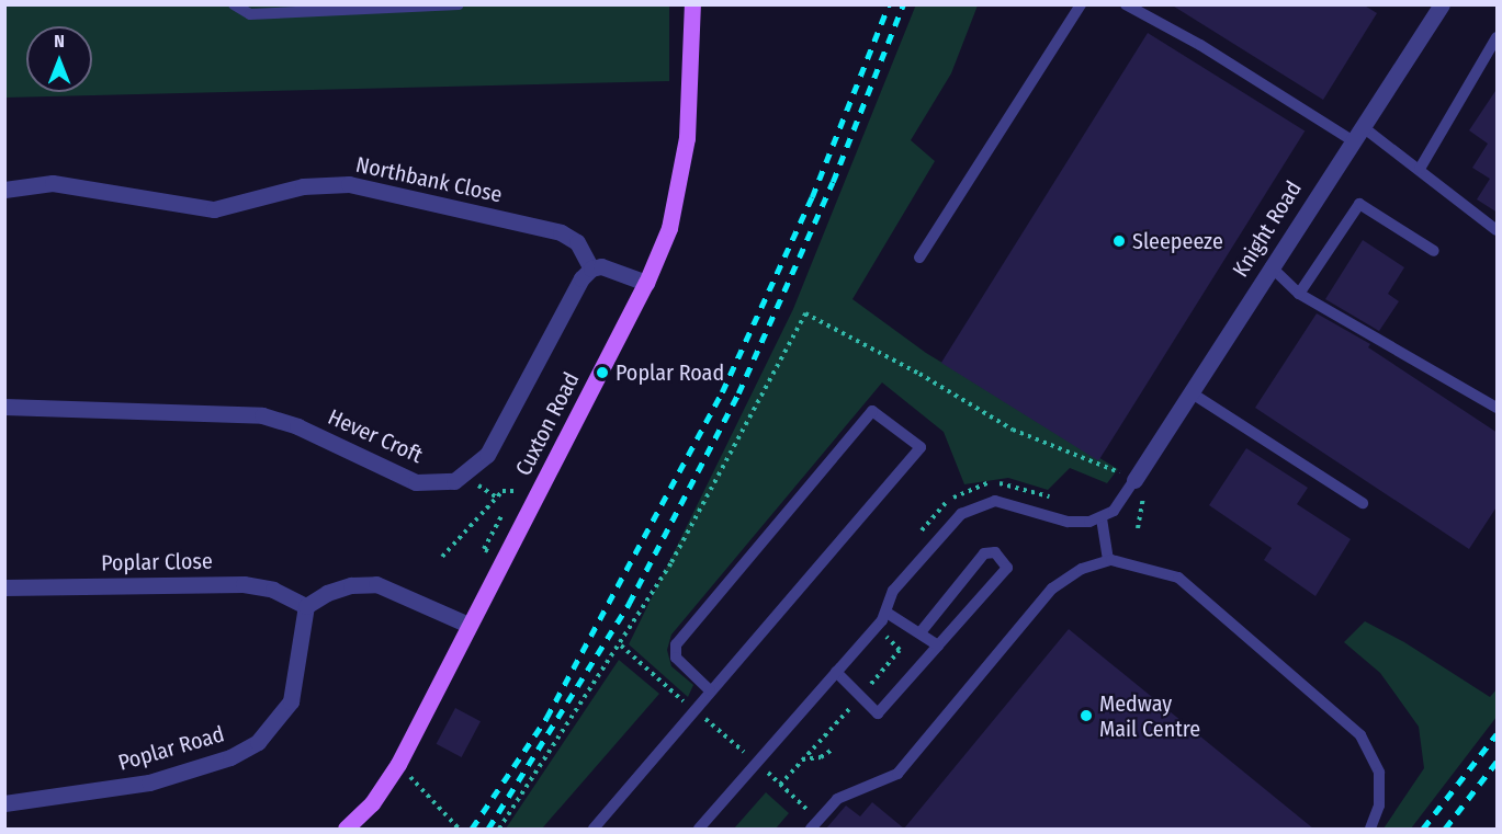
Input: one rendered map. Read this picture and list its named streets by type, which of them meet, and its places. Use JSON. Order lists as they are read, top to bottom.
{
  "streets": {
    "main road": ["Cuxton Road"],
    "street": [
      "Northbank Close",
      "Knight Road",
      "Hever Croft",
      "Poplar Close",
      "Poplar Road"
    ]
  },
  "crossings": [
    ["Northbank Close", "Hever Croft"],
    ["Poplar Close", "Poplar Road"]
  ],
  "places": ["Sleepeeze", "Poplar Road", "Medway Mail Centre"],
  "north": "top"
}
